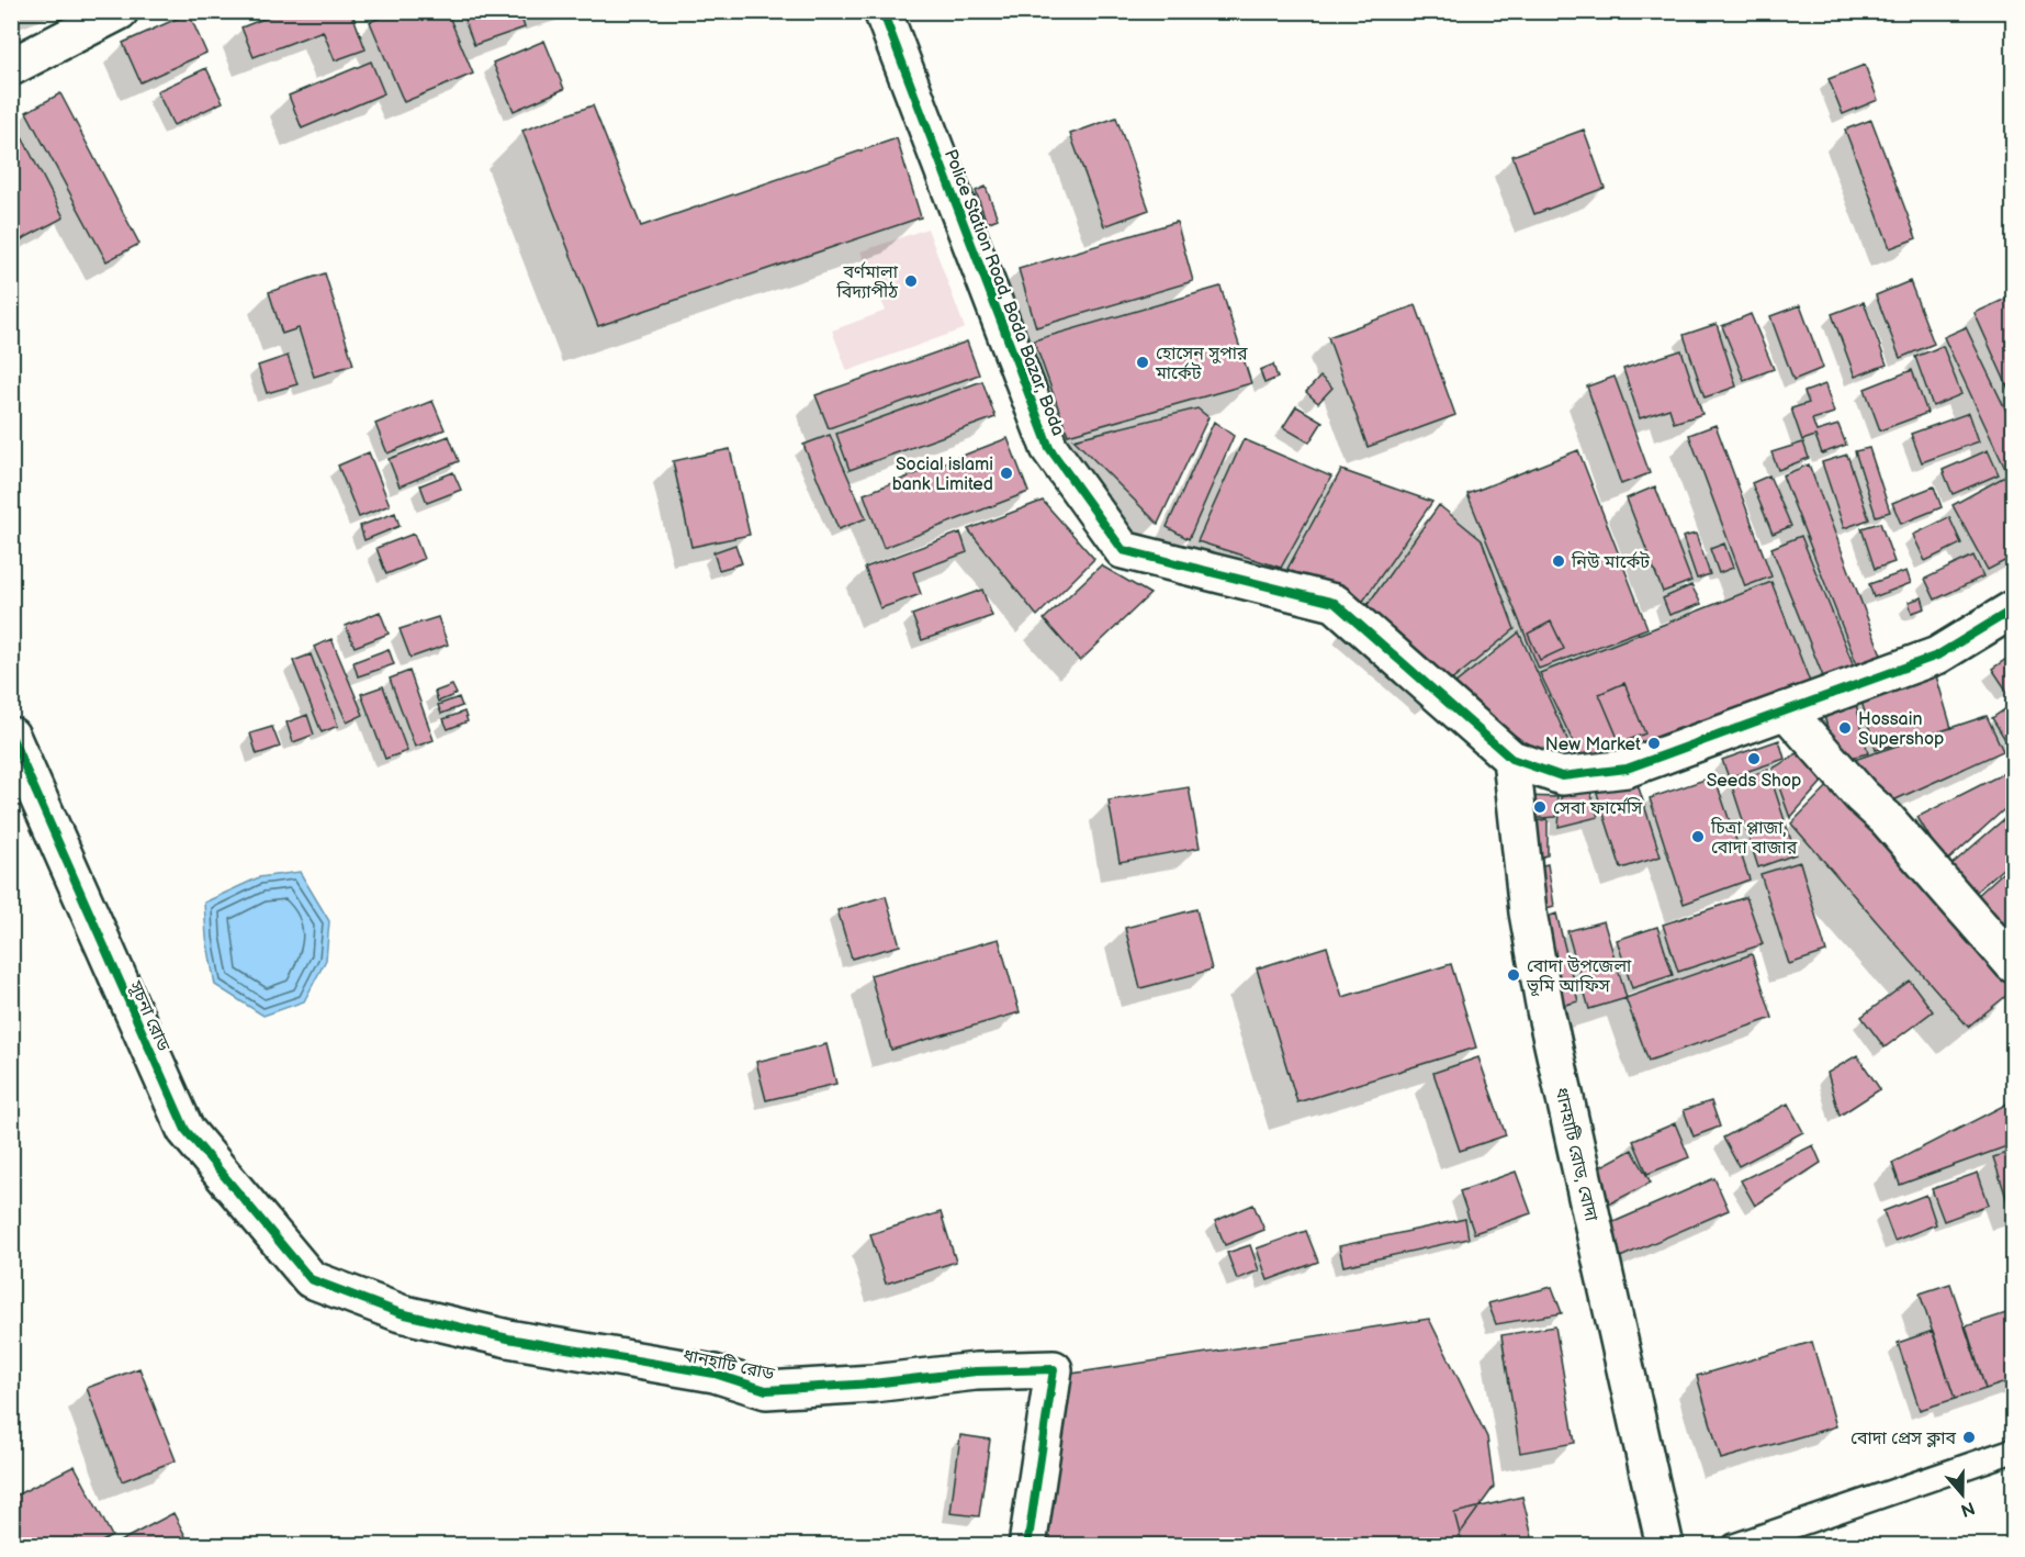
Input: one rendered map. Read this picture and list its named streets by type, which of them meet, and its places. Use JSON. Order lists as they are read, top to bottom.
{
  "streets": {
    "street": [
      "Police Station Road, Boda Bazar, Boda",
      "সূচনা রোড",
      "ধানহাটি রোড, বোদা",
      "ধানহাটি রোড"
    ]
  },
  "crossings": [
    ["Police Station Road, Boda Bazar, Boda", "ধানহাটি রোড, বোদা"],
    ["সূচনা রোড", "ধানহাটি রোড"]
  ],
  "places": [
    "বর্ণমালা বিদ্যাপীঠ",
    "হোসেন সুপার মার্কেট",
    "Social islami bank Limited",
    "নিউ মার্কেট",
    "Hossain Supershop",
    "New Market",
    "Seeds Shop",
    "সেবা ফার্মেসি",
    "চিত্রা প্লাজা, বোদা বাজার",
    "বোদা উপজেলা ভূমি আফিস",
    "বোদা প্রেস ক্লাব"
  ],
  "north": "bottom"
}
